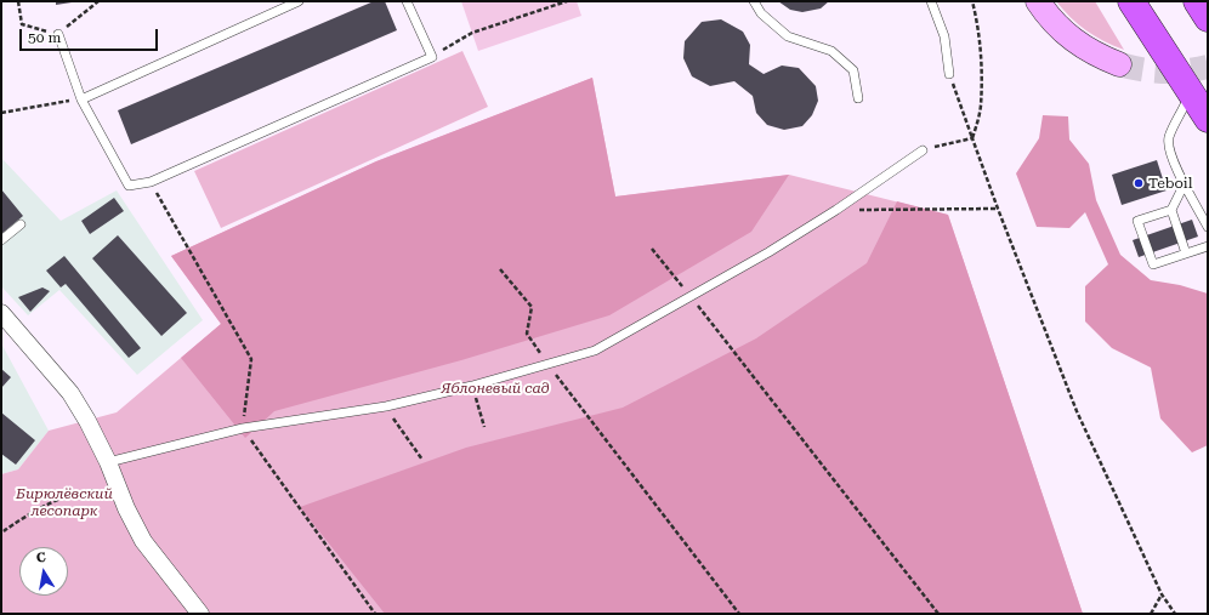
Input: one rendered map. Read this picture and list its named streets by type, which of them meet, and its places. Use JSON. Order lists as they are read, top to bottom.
{
  "parks": ["Яблоневый сад", "Бирюлёвский лесопарк"],
  "places": ["Teboil"],
  "scale_bar": "50 m",
  "north": "top"
}
